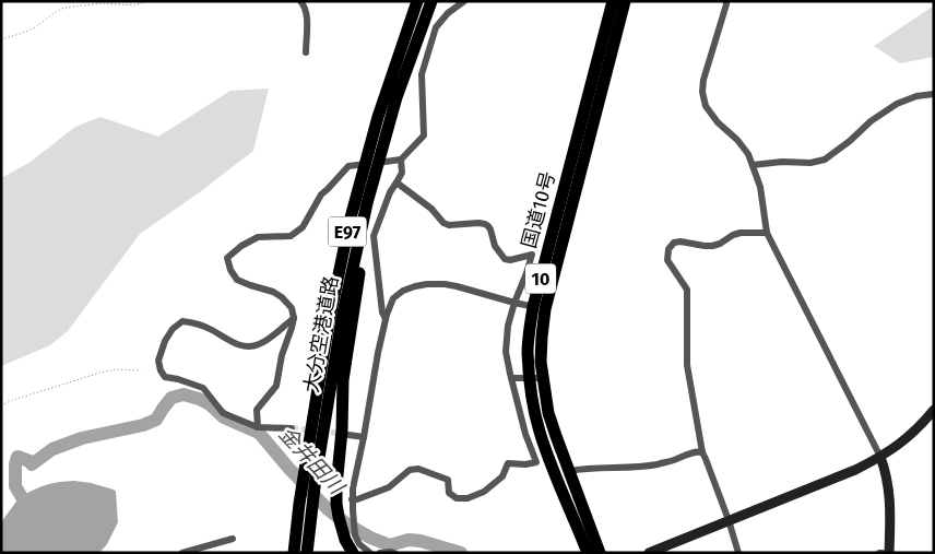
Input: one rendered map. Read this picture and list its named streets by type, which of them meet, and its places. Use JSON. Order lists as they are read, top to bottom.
{
  "streets": {
    "highway": [
      "国道10号",
      "E97",
      "10",
      "大分空港道路"
    ]
  },
  "water": ["金井田川"]
}
